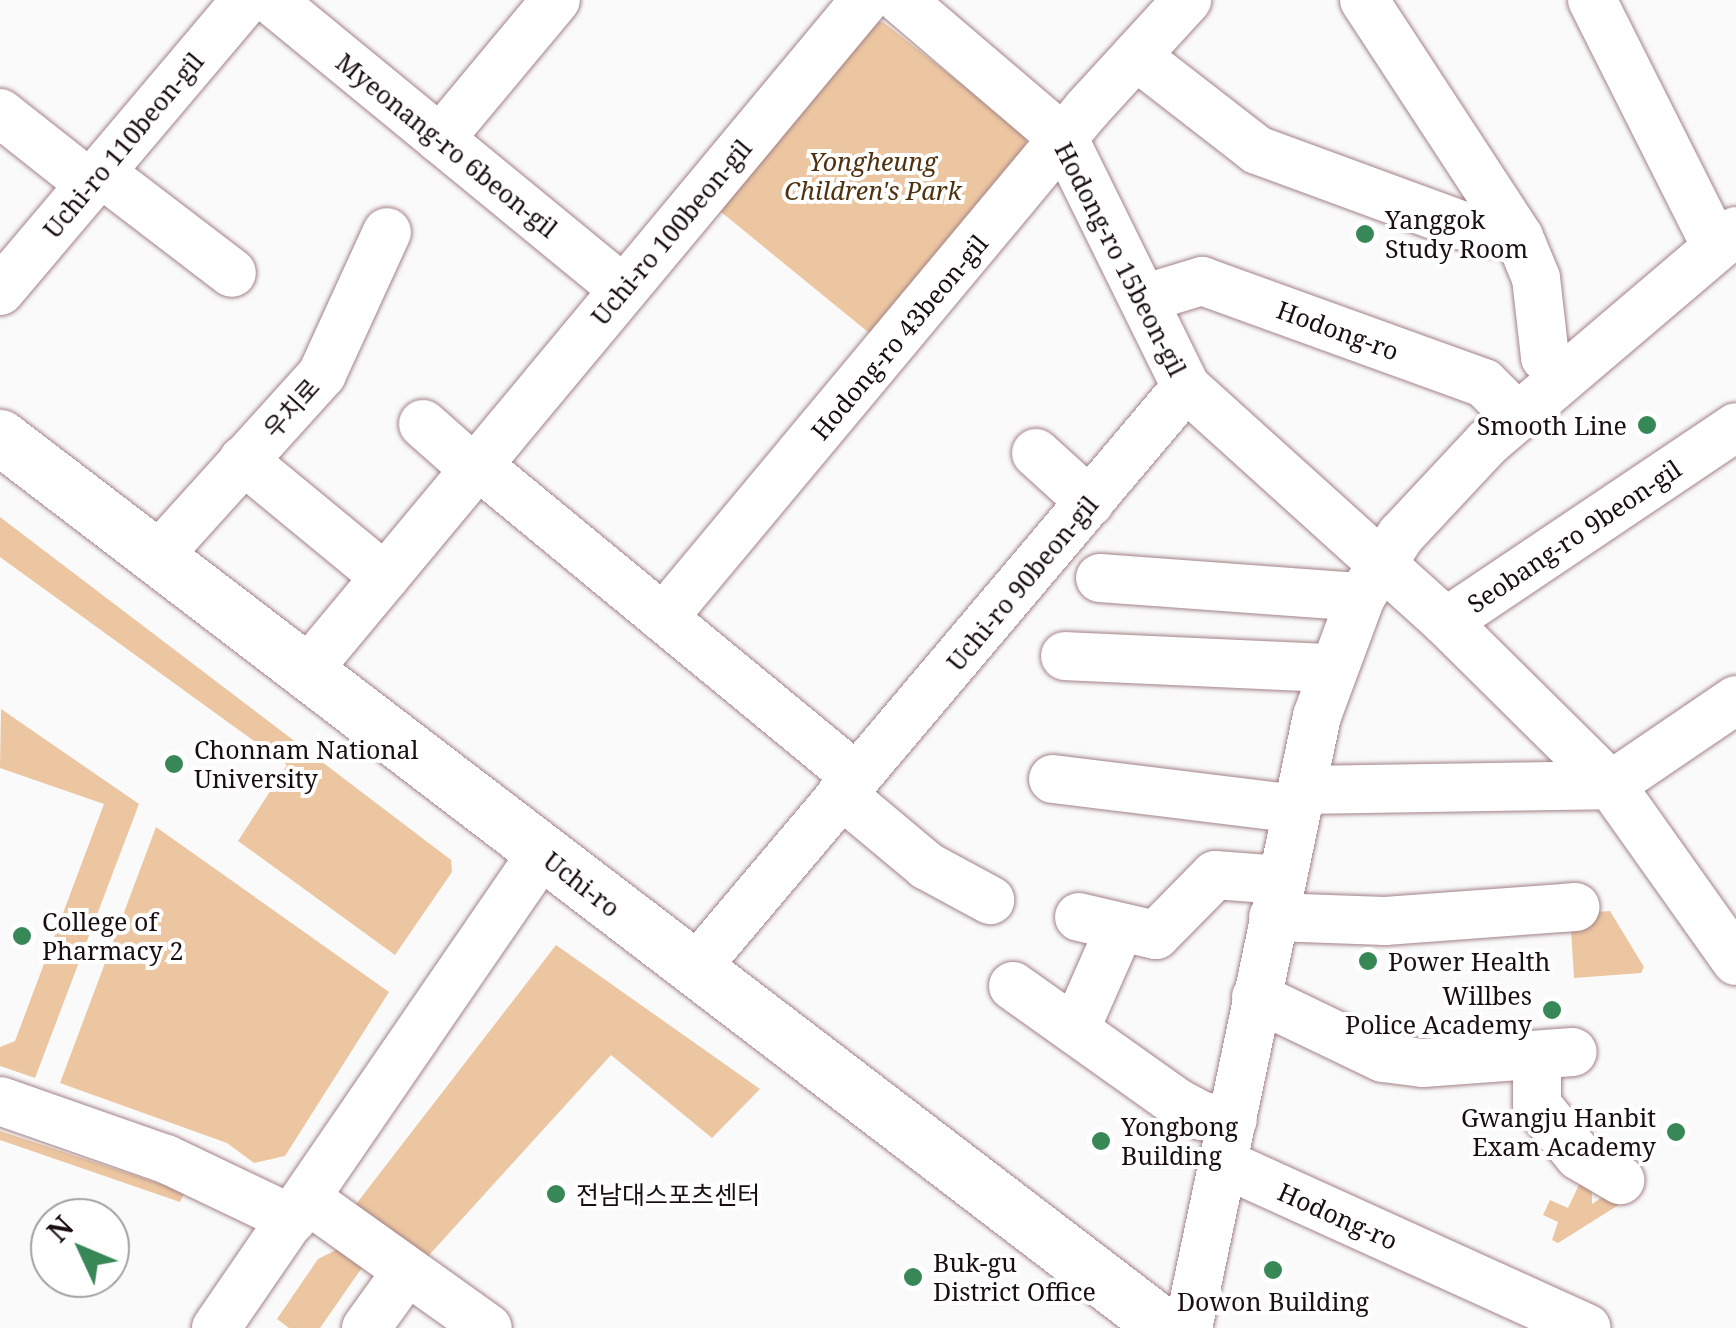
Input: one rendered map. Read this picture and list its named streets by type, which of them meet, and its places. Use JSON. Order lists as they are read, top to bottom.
{
  "streets": {
    "main road": ["Uchi-ro"],
    "street": [
      "Uchi-ro 110beon-gil",
      "Myeonang-ro 6beon-gil",
      "Uchi-ro 100beon-gil",
      "Hodong-ro 15beon-gil",
      "Hodong-ro",
      "Hodong-ro 43beon-gil",
      "우치로",
      "Seobang-ro 9beon-gil",
      "Uchi-ro 90beon-gil"
    ]
  },
  "crossings": [
    ["Myeonang-ro 6beon-gil", "Uchi-ro 100beon-gil"],
    ["Uchi-ro 100beon-gil", "Uchi-ro"],
    ["Hodong-ro 15beon-gil", "Hodong-ro"],
    ["Hodong-ro 15beon-gil", "Hodong-ro 43beon-gil"],
    ["Hodong-ro 15beon-gil", "Seobang-ro 9beon-gil"],
    ["Hodong-ro 15beon-gil", "Uchi-ro 90beon-gil"],
    ["우치로", "Uchi-ro"],
    ["Uchi-ro 90beon-gil", "Uchi-ro"]
  ],
  "parks": ["Yongheung Children's Park"],
  "places": [
    "Yanggok Study Room",
    "Smooth Line",
    "Chonnam National University",
    "College of Pharmacy 2",
    "Power Health",
    "Willbes Police Academy",
    "Gwangju Hanbit Exam Academy",
    "Yongbong Building",
    "전남대스포츠센터",
    "Dowon Building",
    "Buk-gu District Office"
  ],
  "north": "top left"
}
